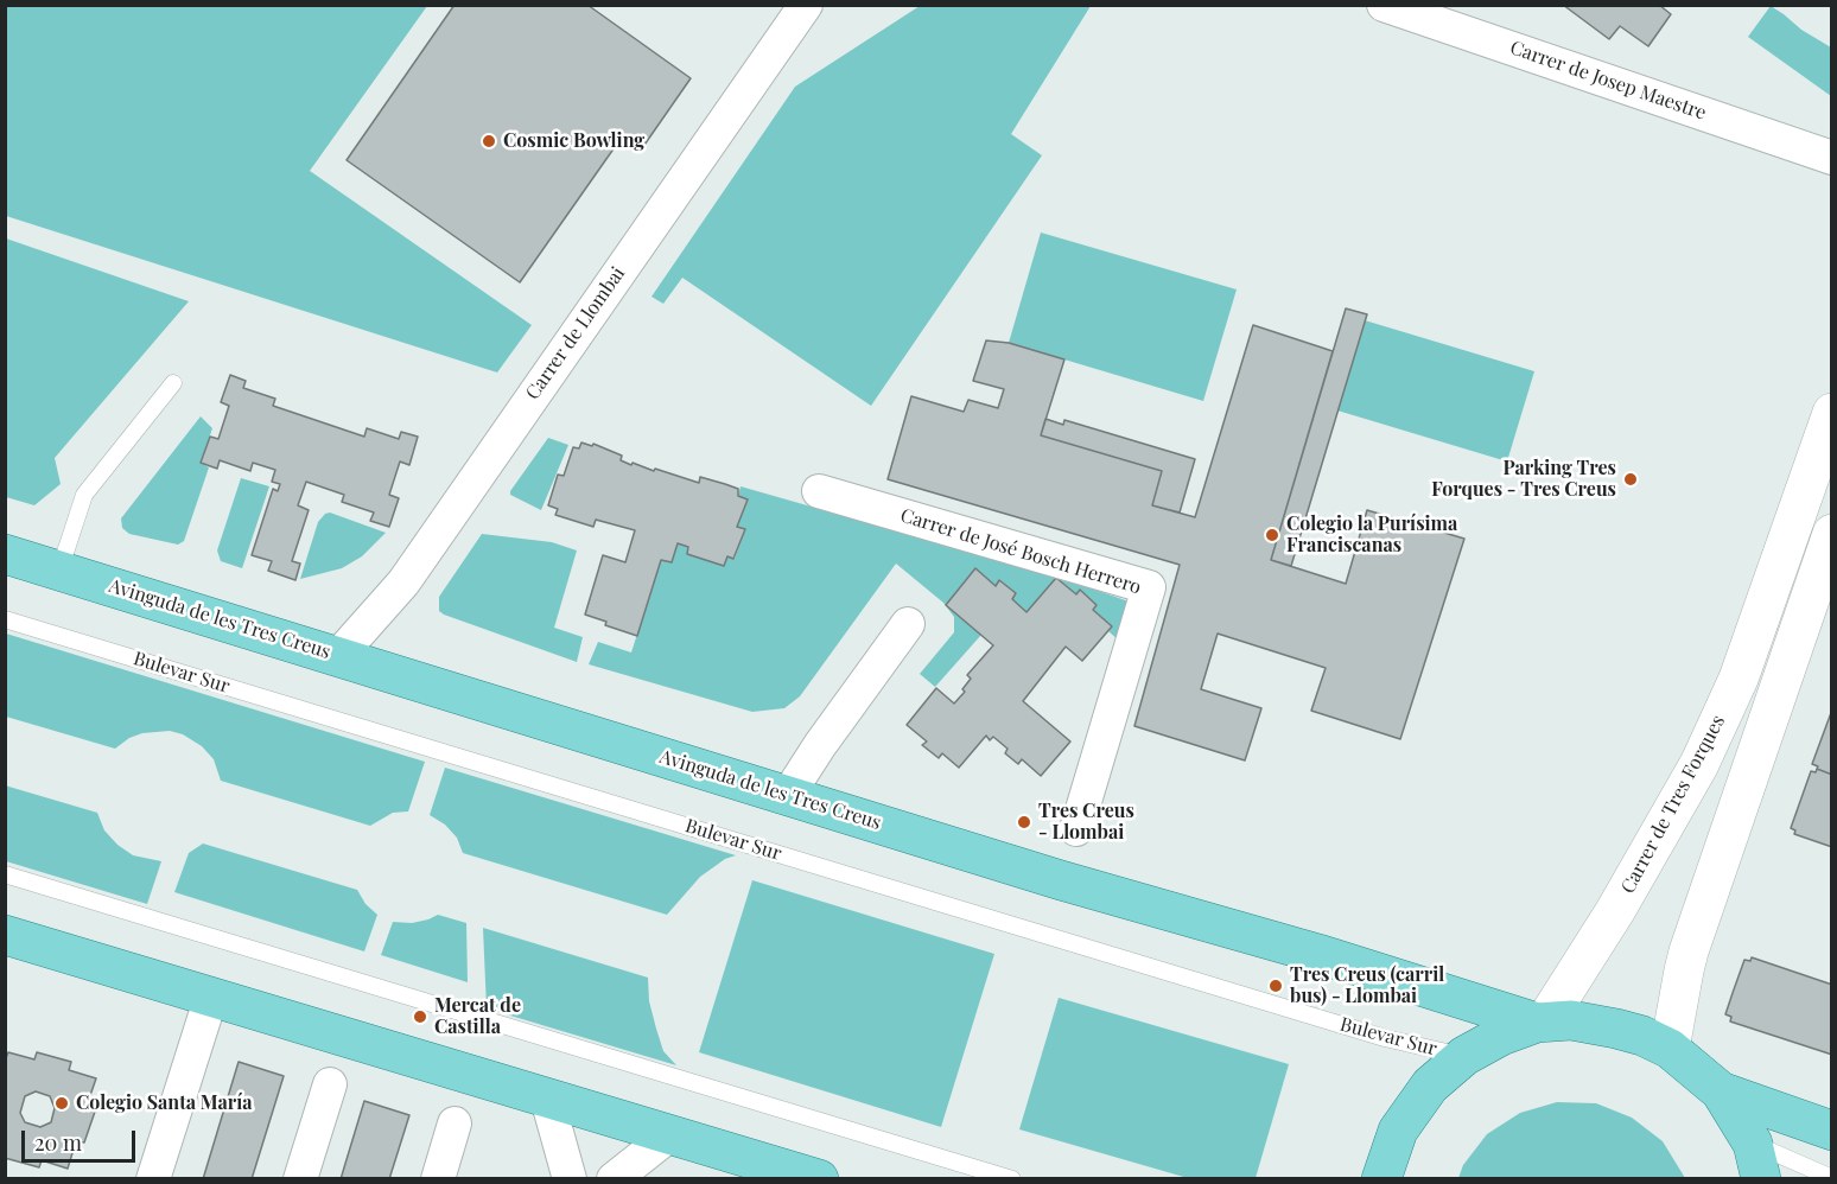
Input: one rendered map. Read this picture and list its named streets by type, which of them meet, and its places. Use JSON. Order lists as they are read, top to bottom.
{
  "streets": {
    "main road": ["Avinguda de les Tres Creus", "Carrer de Tres Forques"],
    "street": ["Carrer de Josep Maestre", "Carrer de Llombai", "Carrer de José Bosch Herrero"],
    "lane": ["Bulevar Sur"]
  },
  "crossings": [
    ["Carrer de Llombai", "Avinguda de les Tres Creus"],
    ["Avinguda de les Tres Creus", "Carrer de Tres Forques"]
  ],
  "places": [
    "Cosmic Bowling",
    "Parking Tres Forques - Tres Creus",
    "Colegio la Purísima Franciscanas",
    "Tres Creus - Llombai",
    "Tres Creus (carril bus) - Llombai",
    "Mercat de Castilla",
    "Colegio Santa María"
  ],
  "scale_bar": "20 m"
}
